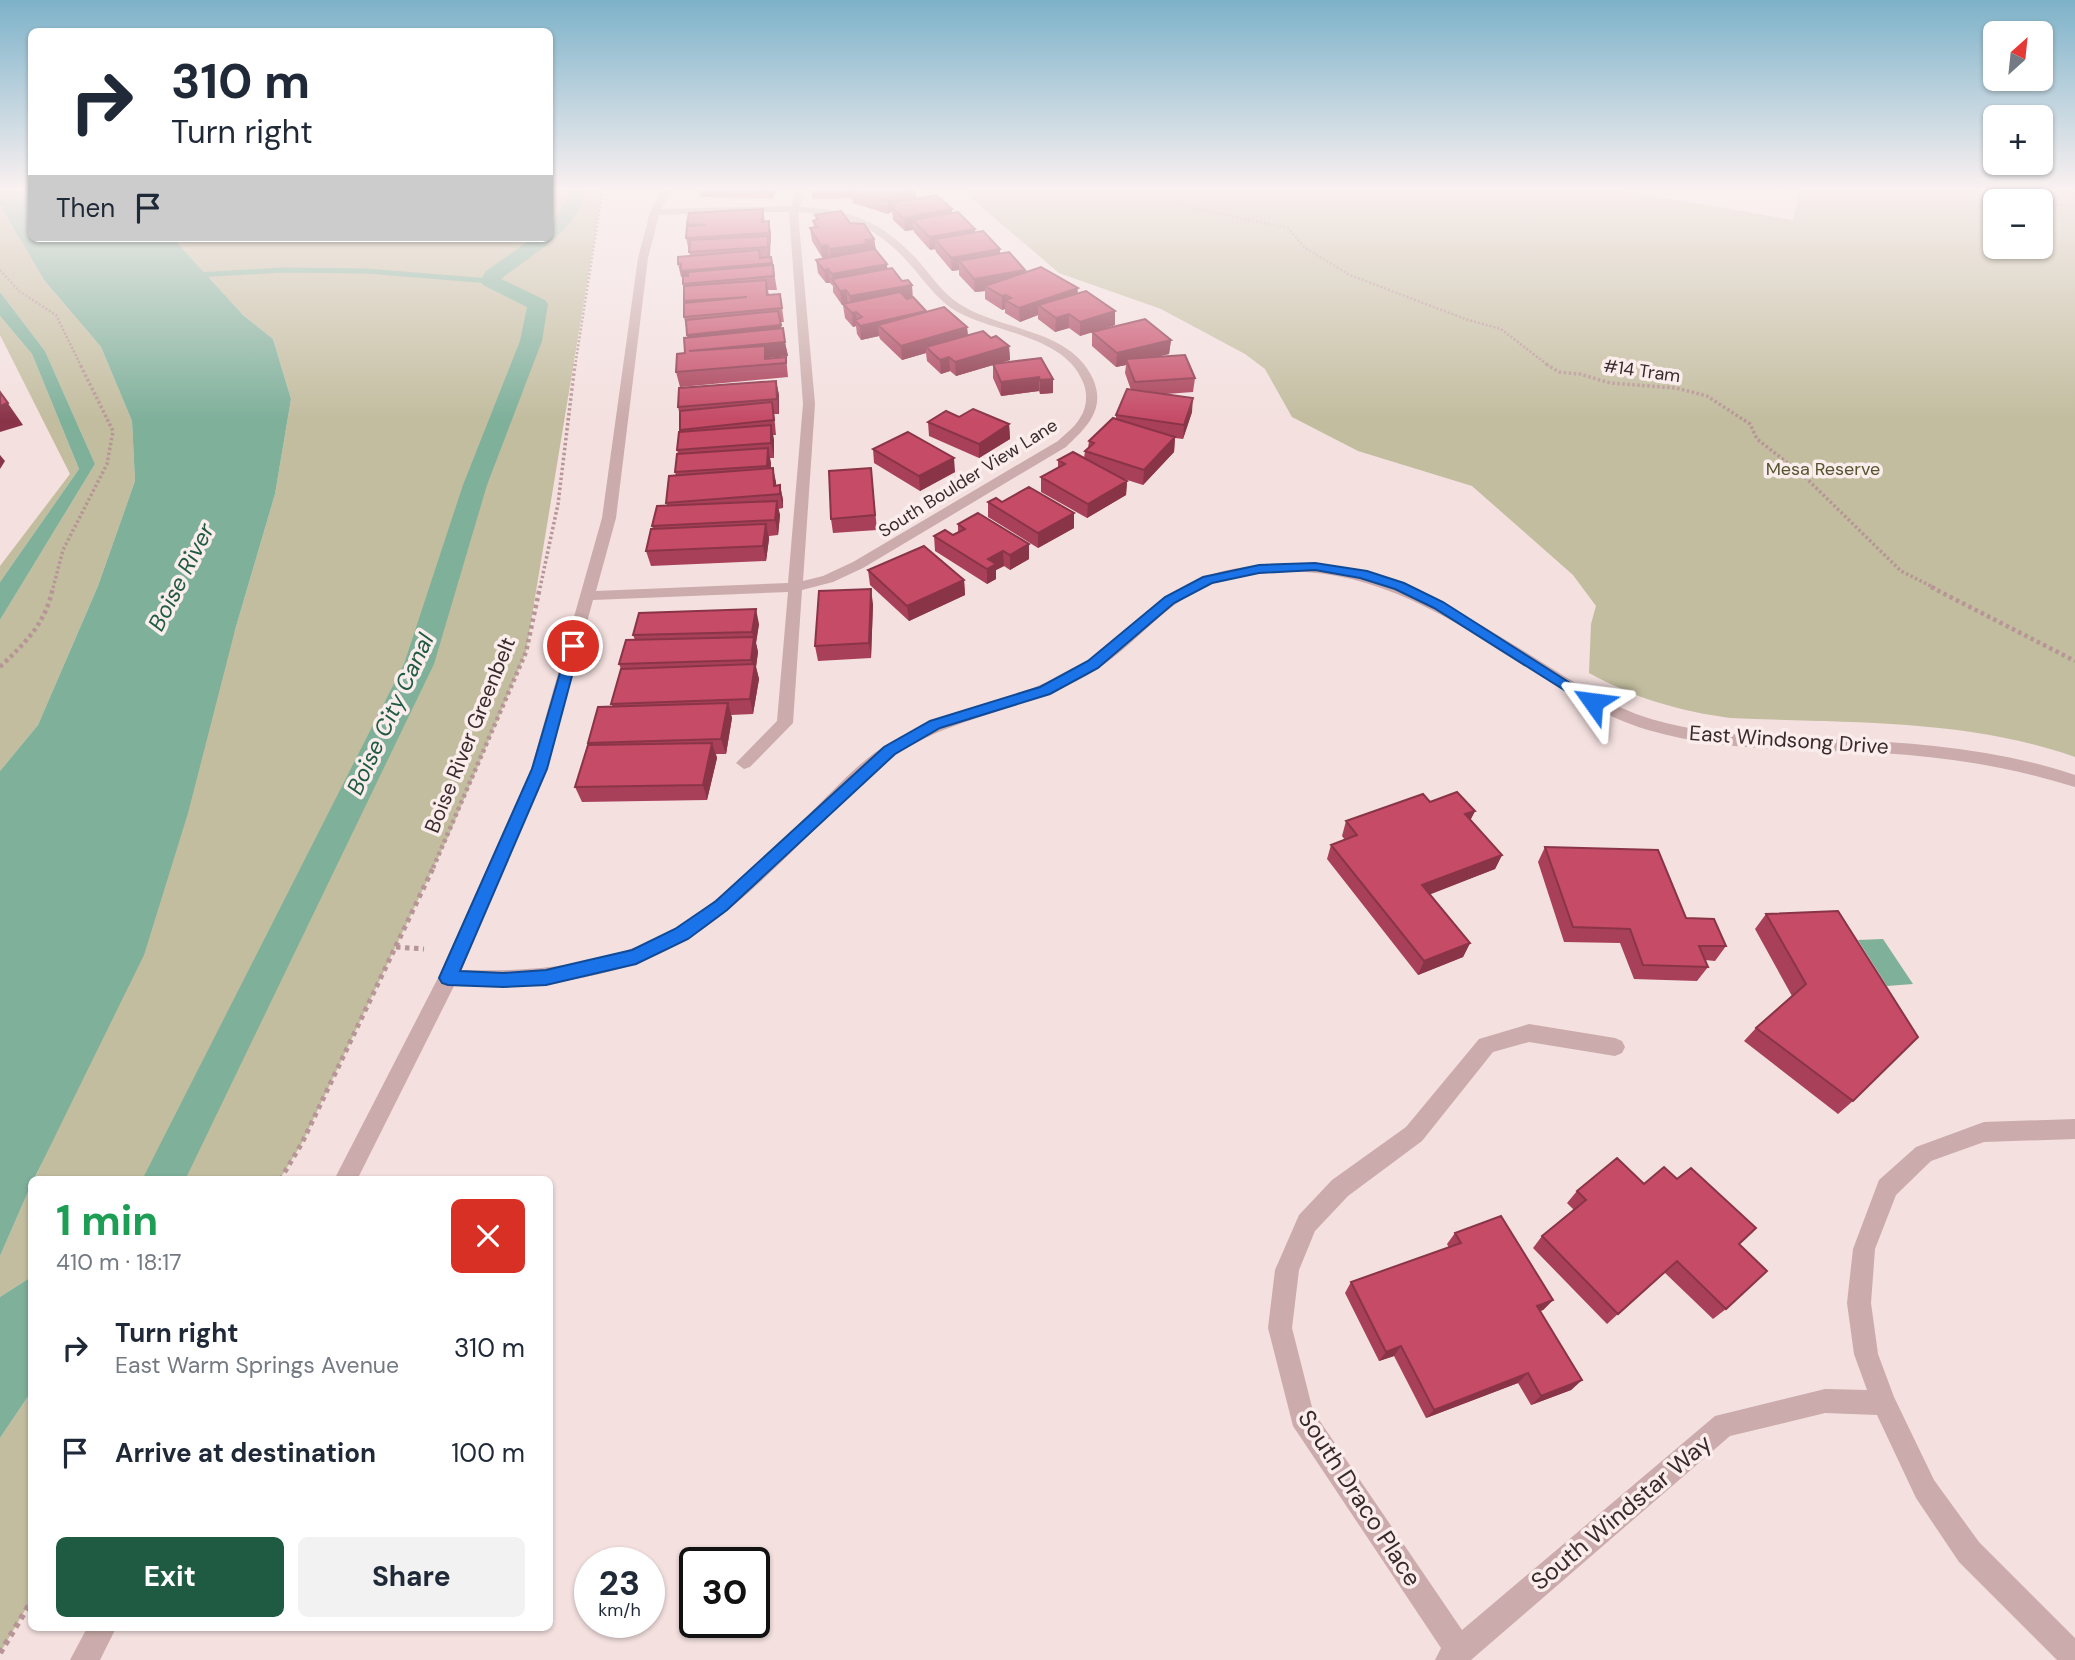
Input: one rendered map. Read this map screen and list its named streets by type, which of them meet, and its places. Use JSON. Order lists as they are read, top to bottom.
{
  "streets": {
    "street": [
      "South Boulder View Lane",
      "East Windsong Drive",
      "South Draco Place",
      "South Windstar Way"
    ],
    "path": ["#14 Tram", "Boise River Greenbelt"]
  },
  "crossings": [
    ["South Draco Place", "South Windstar Way"]
  ],
  "water": ["Boise River", "Boise City Canal"],
  "parks": ["Mesa Reserve"],
  "north": "top right",
  "page": {
    "map_buttons": ["+", "−"],
    "turn": ["310 m", "Turn right"],
    "then": "Then",
    "heading": ["1 min", "410 m · 18:17"],
    "list": [
      {
        "name": "Turn right",
        "note": "East Warm Springs Avenue",
        "value": "310 m"
      },
      {
        "name": "Arrive at destination",
        "value": "100 m"
      }
    ],
    "buttons": ["Exit", "Share"],
    "speed": "23 km/h",
    "limit": "30"
  }
}
